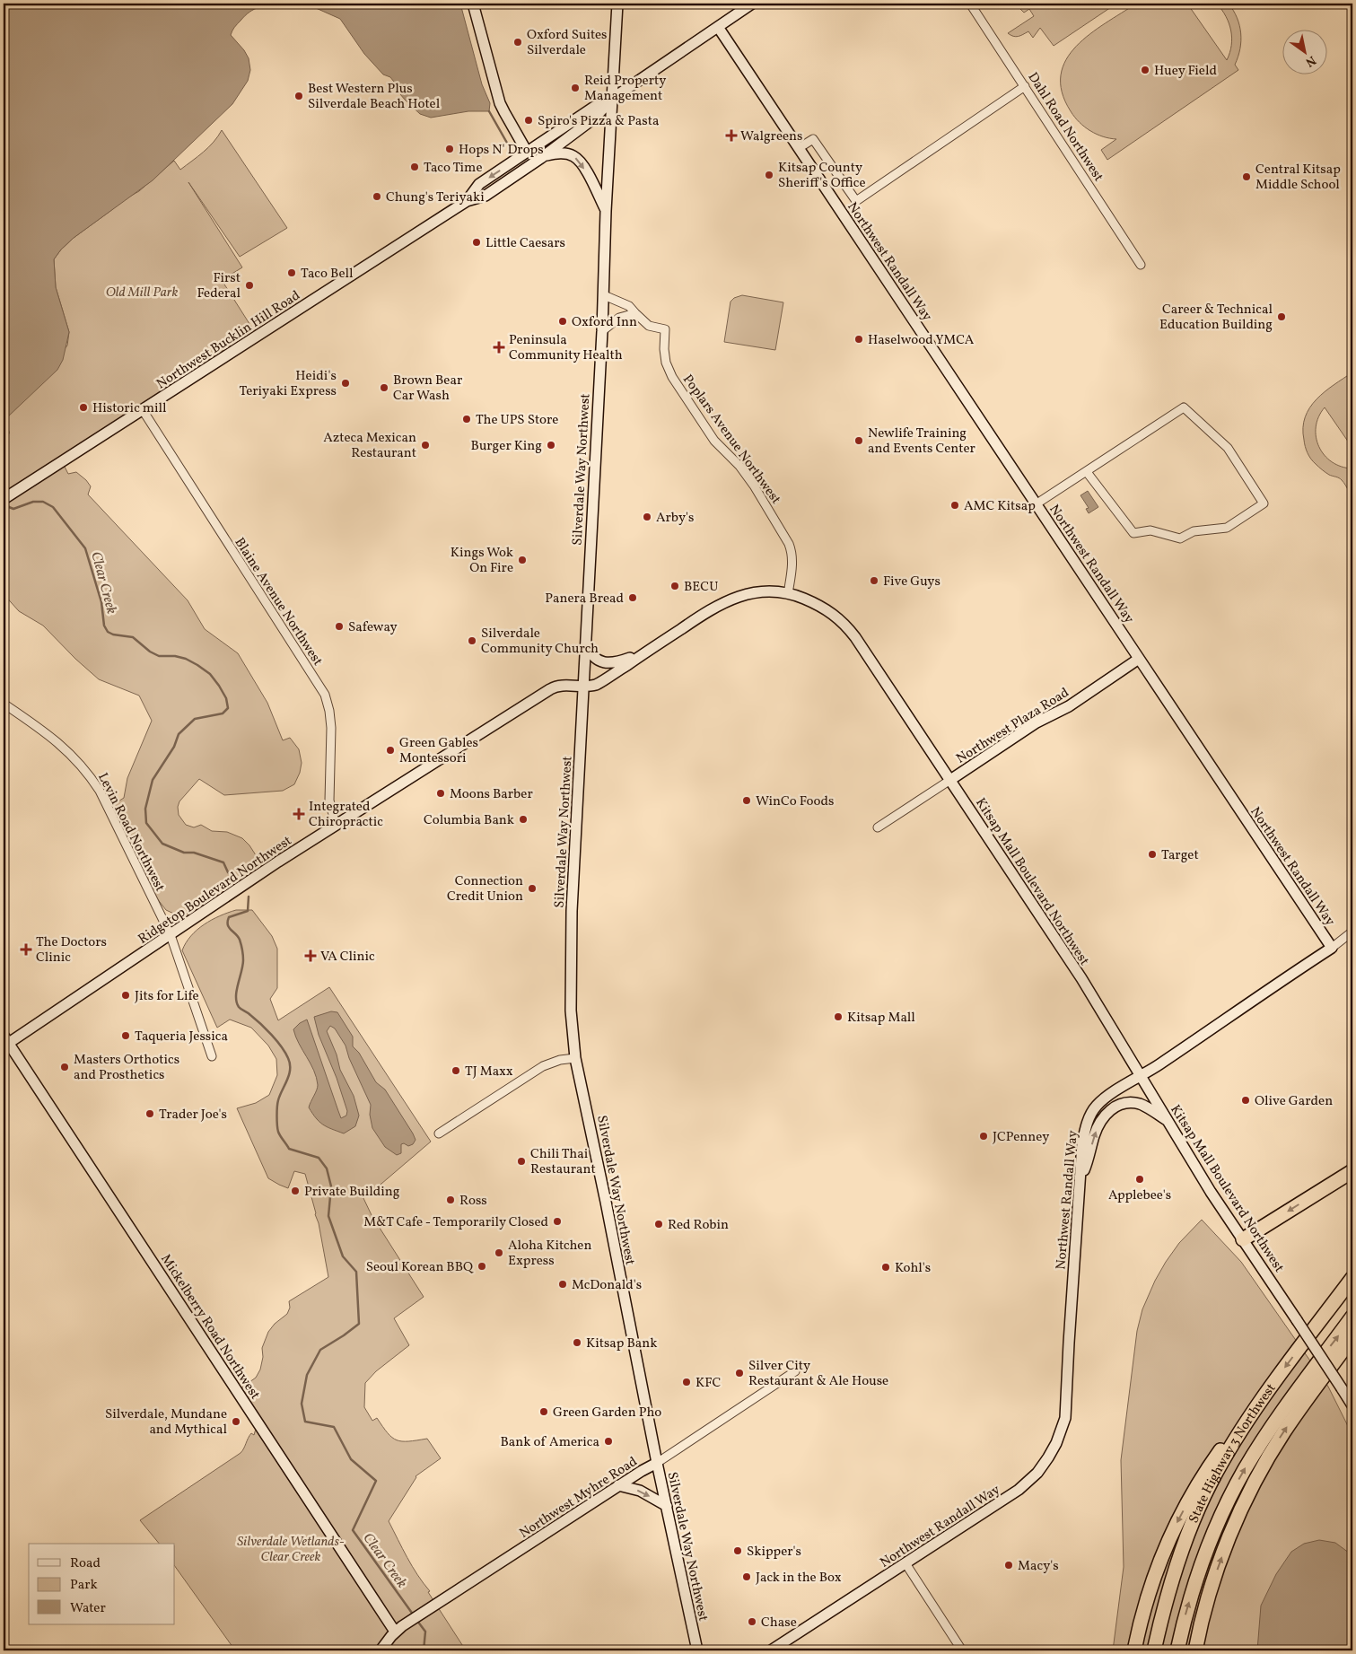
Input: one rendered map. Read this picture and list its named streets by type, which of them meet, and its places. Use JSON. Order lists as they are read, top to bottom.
{
  "streets": {
    "highway": ["State Highway 3 Northwest"],
    "main road": [
      "Northwest Randall Way",
      "Northwest Bucklin Hill Road",
      "Silverdale Way Northwest",
      "Northwest Plaza Road",
      "Kitsap Mall Boulevard Northwest",
      "Ridgetop Boulevard Northwest",
      "Mickelberry Road Northwest",
      "Northwest Myhre Road"
    ],
    "street": [
      "Dahl Road Northwest",
      "Poplars Avenue Northwest",
      "Blaine Avenue Northwest",
      "Levin Road Northwest"
    ]
  },
  "crossings": [
    ["Northwest Randall Way", "Northwest Bucklin Hill Road"],
    ["Northwest Randall Way", "Northwest Plaza Road"],
    ["Northwest Randall Way", "Kitsap Mall Boulevard Northwest"],
    ["Northwest Bucklin Hill Road", "Silverdale Way Northwest"],
    ["Northwest Bucklin Hill Road", "Blaine Avenue Northwest"],
    ["Poplars Avenue Northwest", "Silverdale Way Northwest"],
    ["Poplars Avenue Northwest", "Kitsap Mall Boulevard Northwest"],
    ["Silverdale Way Northwest", "Kitsap Mall Boulevard Northwest"],
    ["Silverdale Way Northwest", "Ridgetop Boulevard Northwest"],
    ["Silverdale Way Northwest", "Northwest Myhre Road"],
    ["Blaine Avenue Northwest", "Ridgetop Boulevard Northwest"],
    ["Northwest Plaza Road", "Kitsap Mall Boulevard Northwest"],
    ["Levin Road Northwest", "Ridgetop Boulevard Northwest"],
    ["Kitsap Mall Boulevard Northwest", "Ridgetop Boulevard Northwest"],
    ["Ridgetop Boulevard Northwest", "Mickelberry Road Northwest"],
    ["Mickelberry Road Northwest", "Northwest Myhre Road"]
  ],
  "water": ["Clear Creek"],
  "parks": ["Old Mill Park", "Silverdale Wetlands- Clear Creek"],
  "places": {
    "other": [
      "Oxford Suites Silverdale",
      "Huey Field",
      "Reid Property Management",
      "Best Western Plus Silverdale Beach Hotel",
      "Spiro's Pizza & Pasta",
      "Hops N' Drops",
      "Taco Time",
      "Kitsap County Sheriff's Office",
      "Central Kitsap Middle School",
      "Chung's Teriyaki",
      "Little Caesars",
      "Taco Bell",
      "First Federal",
      "Career & Technical Education Building",
      "Oxford Inn",
      "Haselwood YMCA",
      "Heidi's Teriyaki Express",
      "Brown Bear Car Wash",
      "Historic mill",
      "The UPS Store",
      "Newlife Training and Events Center",
      "Azteca Mexican Restaurant",
      "Burger King",
      "AMC Kitsap",
      "Arby's",
      "Kings Wok On Fire",
      "Five Guys",
      "BECU",
      "Panera Bread",
      "Safeway",
      "Silverdale Community Church",
      "Green Gables Montessori",
      "Moons Barber",
      "WinCo Foods",
      "Columbia Bank",
      "Target",
      "Connection Credit Union",
      "Jits for Life",
      "Kitsap Mall",
      "Taqueria Jessica",
      "Masters Orthotics and Prosthetics",
      "TJ Maxx",
      "Olive Garden",
      "Trader Joe's",
      "JCPenney",
      "Chili Thai Restaurant",
      "Applebee's",
      "Private Building",
      "Ross",
      "M&T Cafe - Temporarily Closed",
      "Red Robin",
      "Aloha Kitchen Express",
      "Seoul Korean BBQ",
      "Kohl's",
      "McDonald's",
      "Kitsap Bank",
      "Silver City Restaurant & Ale House",
      "KFC",
      "Green Garden Pho",
      "Silverdale, Mundane and Mythical",
      "Bank of America",
      "Skipper's",
      "Macy's",
      "Jack in the Box",
      "Chase"
    ],
    "health": [
      "Walgreens",
      "Peninsula Community Health",
      "Integrated Chiropractic",
      "The Doctors Clinic",
      "VA Clinic"
    ]
  },
  "legend": ["Road", "Park", "Water"],
  "north": "bottom right"
}
